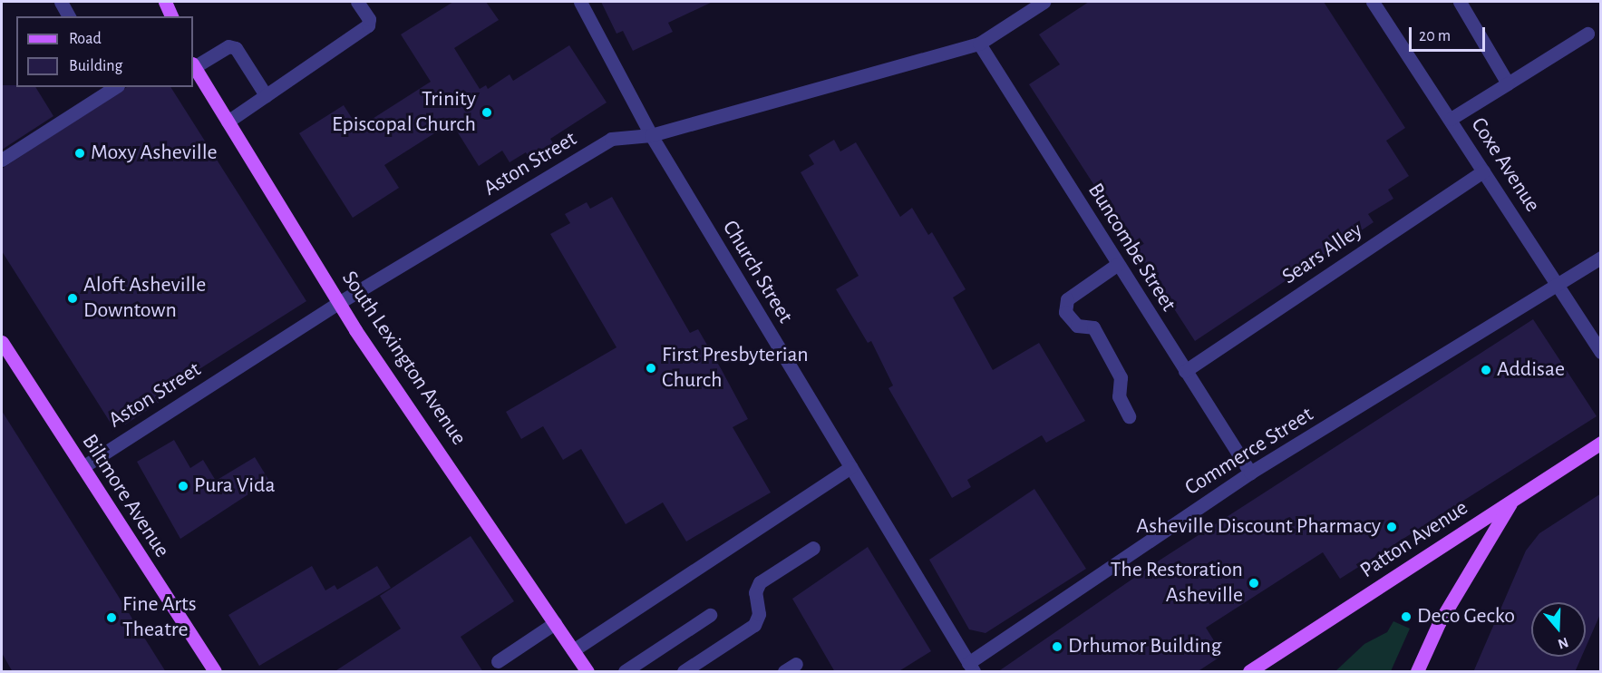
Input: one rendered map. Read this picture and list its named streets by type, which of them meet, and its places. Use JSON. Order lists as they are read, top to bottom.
{
  "streets": {
    "main road": ["South Lexington Avenue", "Biltmore Avenue", "Patton Avenue"],
    "street": [
      "Aston Street",
      "Coxe Avenue",
      "Buncombe Street",
      "Sears Alley",
      "Church Street",
      "Commerce Street"
    ]
  },
  "crossings": [
    ["Aston Street", "Buncombe Street"],
    ["Aston Street", "Church Street"],
    ["Aston Street", "South Lexington Avenue"],
    ["Aston Street", "Biltmore Avenue"],
    ["Coxe Avenue", "Sears Alley"],
    ["Coxe Avenue", "Commerce Street"],
    ["Buncombe Street", "Sears Alley"],
    ["Buncombe Street", "Commerce Street"],
    ["Church Street", "Commerce Street"]
  ],
  "places": [
    "Trinity Episcopal Church",
    "Moxy Asheville",
    "Aloft Asheville Downtown",
    "First Presbyterian Church",
    "Addisae",
    "Pura Vida",
    "Asheville Discount Pharmacy",
    "The Restoration Asheville",
    "Deco Gecko",
    "Fine Arts Theatre",
    "Drhumor Building"
  ],
  "legend": ["Road", "Building"],
  "scale_bar": "20 m",
  "north": "bottom"
}
